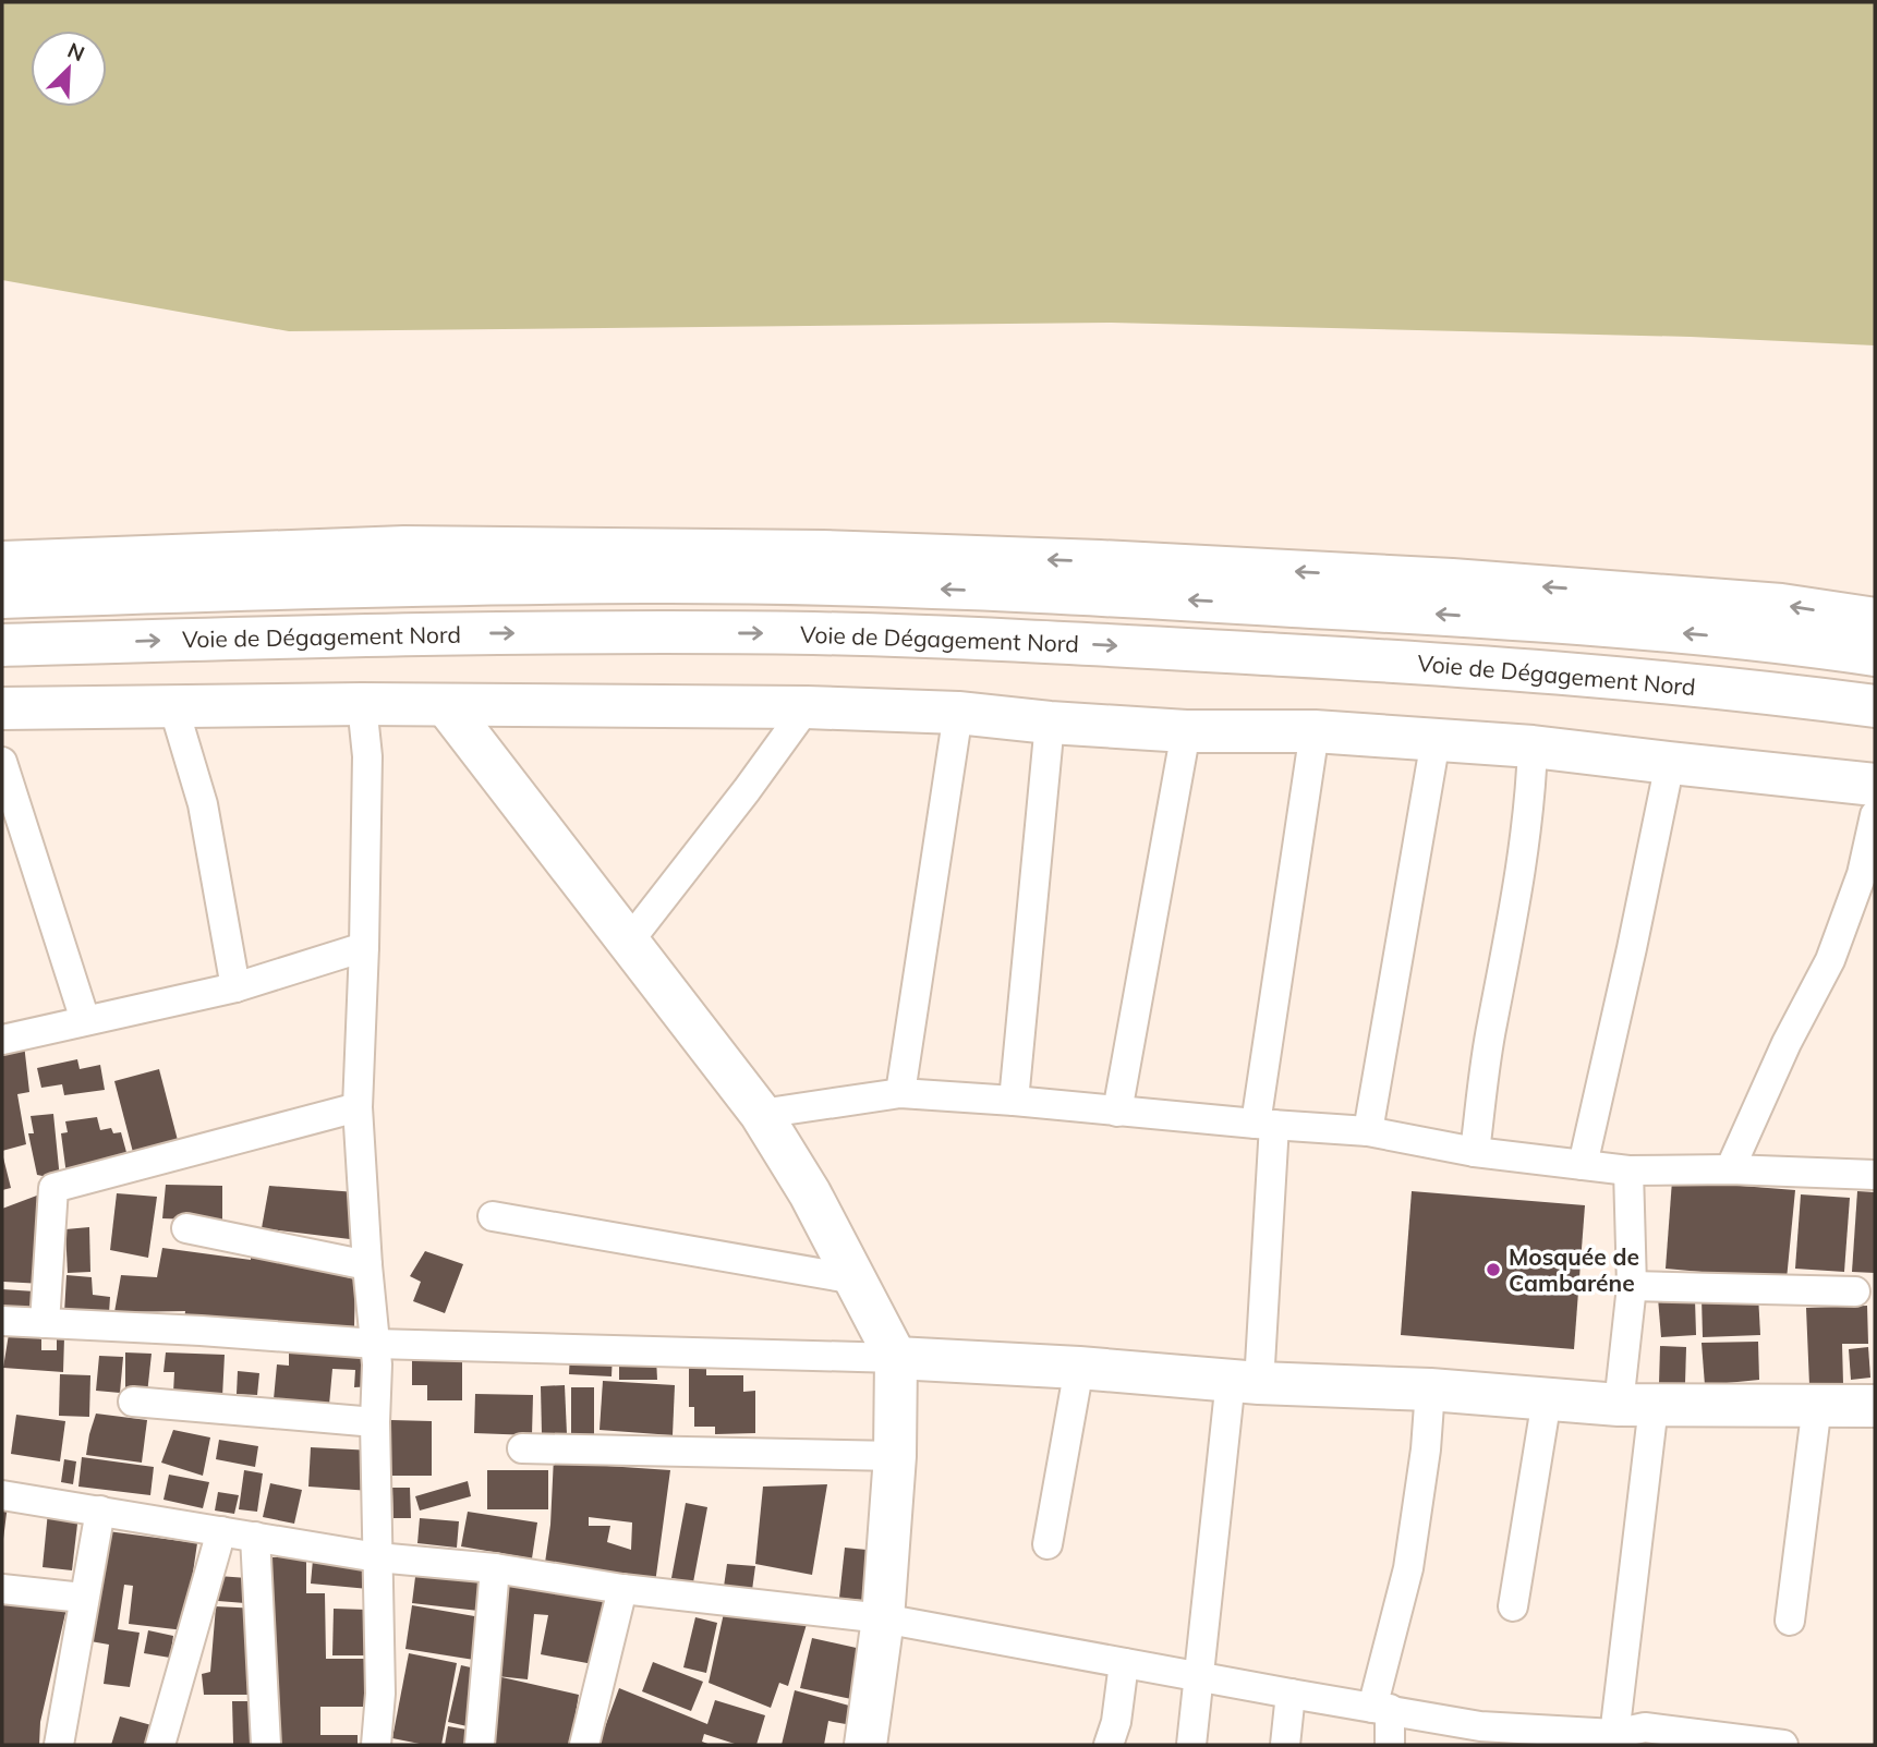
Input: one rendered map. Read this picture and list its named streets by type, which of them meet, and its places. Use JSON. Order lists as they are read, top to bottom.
{
  "streets": {
    "main road": ["Voie de Dégagement Nord"]
  },
  "places": ["Mosquée de Cambaréne"],
  "north": "top right"
}
